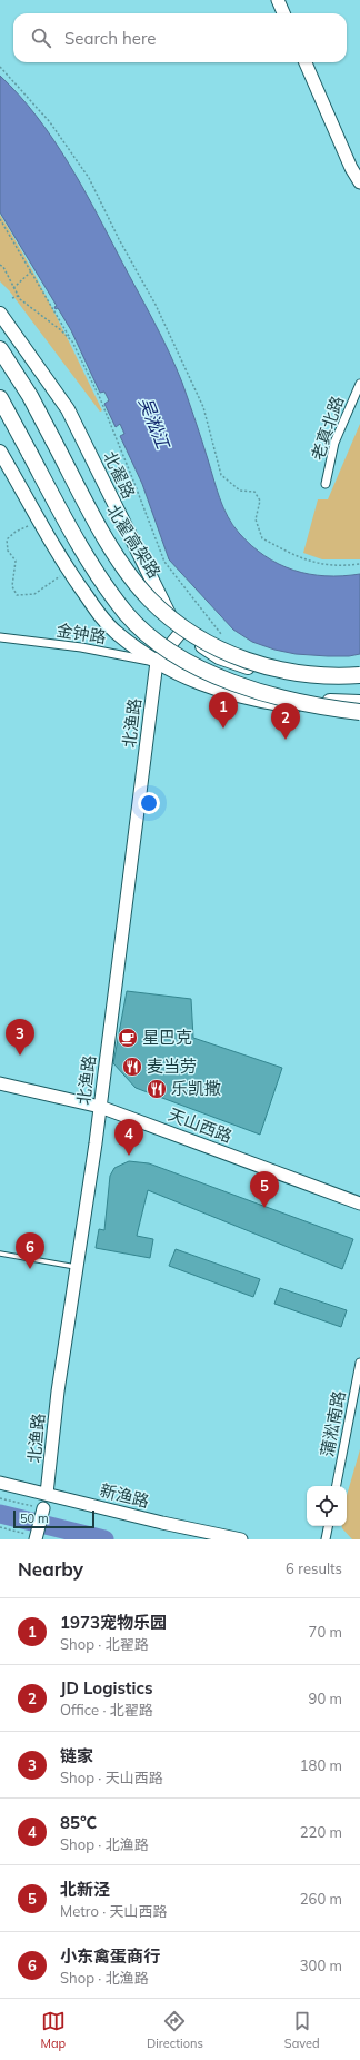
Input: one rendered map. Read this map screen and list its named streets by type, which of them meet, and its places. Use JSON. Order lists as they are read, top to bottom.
{
  "streets": {
    "highway": ["北翟高架路"],
    "main road": ["北翟路"],
    "street": [
      "老真北路",
      "金钟路",
      "北渔路",
      "天山西路",
      "蒲淞南路",
      "新渔路"
    ]
  },
  "crossings": [
    ["金钟路", "北渔路"],
    ["北渔路", "天山西路"],
    ["北渔路", "新渔路"]
  ],
  "water": ["吴淞江"],
  "places": {
    "cafe": ["星巴克"],
    "restaurant": ["麦当劳", "乐凯撒"]
  },
  "scale_bar": "50 m",
  "page": {
    "search": "Search here",
    "pins": [
      "1",
      "2",
      "3",
      "4",
      "5",
      "6"
    ],
    "scale": "50 m",
    "heading": ["Nearby", "6 results"],
    "list": [
      {
        "mark": "1",
        "name": "1973宠物乐园",
        "note": "Shop · 北翟路",
        "value": "70 m"
      },
      {
        "mark": "2",
        "name": "JD Logistics",
        "note": "Office · 北翟路",
        "value": "90 m"
      },
      {
        "mark": "3",
        "name": "链家",
        "note": "Shop · 天山西路",
        "value": "180 m"
      },
      {
        "mark": "4",
        "name": "85℃",
        "note": "Shop · 北渔路",
        "value": "220 m"
      },
      {
        "mark": "5",
        "name": "北新泾",
        "note": "Metro · 天山西路",
        "value": "260 m"
      },
      {
        "mark": "6",
        "name": "小东禽蛋商行",
        "note": "Shop · 北渔路",
        "value": "300 m"
      }
    ],
    "nav": ["Map", "Directions", "Saved"]
  }
}
